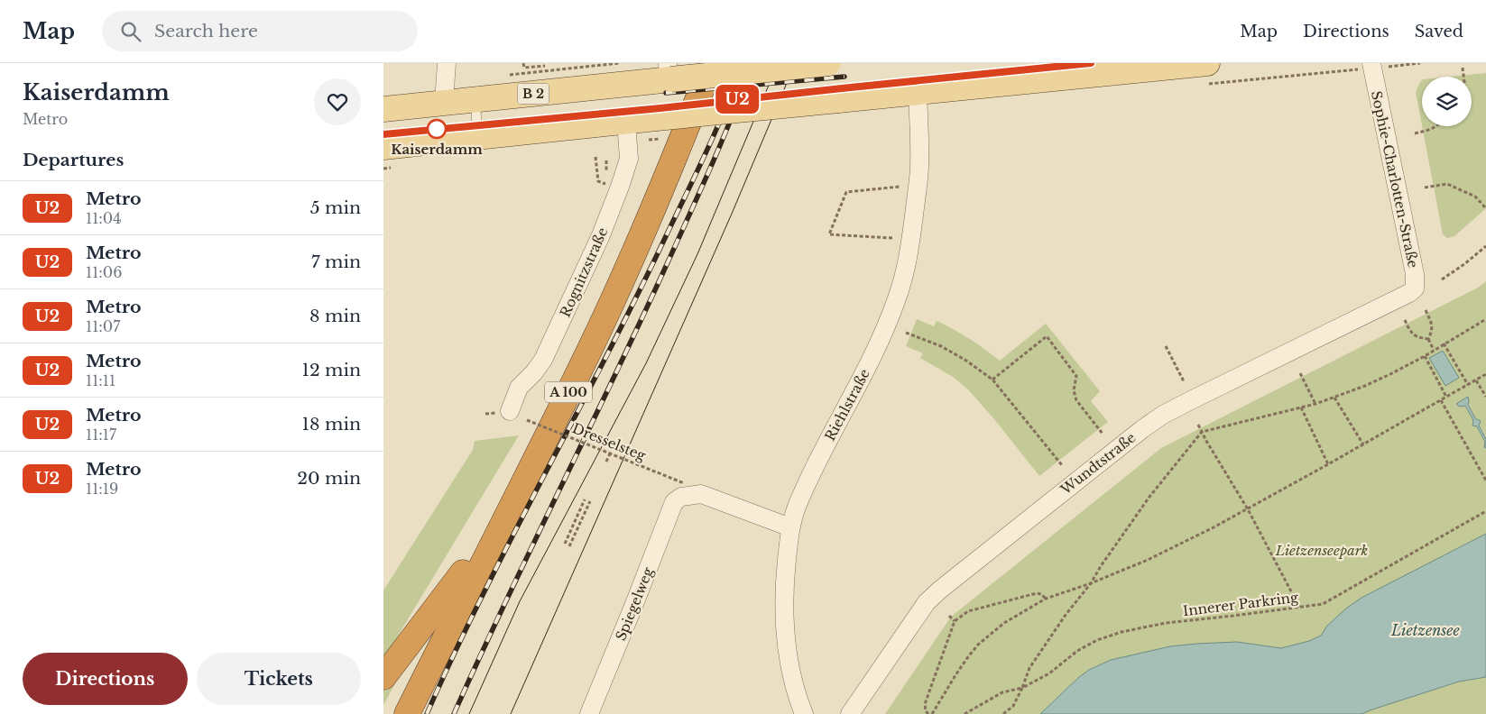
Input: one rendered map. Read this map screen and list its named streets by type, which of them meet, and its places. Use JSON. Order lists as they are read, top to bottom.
{
  "streets": {
    "highway": ["A 100"],
    "main road": ["B 2"],
    "street": [
      "Sophie-Charlotten-Straße",
      "Rognitzstraße",
      "Riehlstraße",
      "Wundtstraße",
      "Spiegelweg"
    ],
    "path": ["Dresselsteg", "Innerer Parkring"]
  },
  "crossings": [
    ["Sophie-Charlotten-Straße", "Wundtstraße"],
    ["Dresselsteg", "Spiegelweg"]
  ],
  "water": ["Lietzensee"],
  "parks": ["Lietzenseepark"],
  "places": ["Kaiserdamm"],
  "lines": ["metro line U2"],
  "page": {
    "header": "Map",
    "search": "Search here",
    "nav": ["Map", "Directions", "Saved"],
    "heading": [
      ["Kaiserdamm", "Metro"],
      "Departures"
    ],
    "on_map": "U2",
    "list": [
      {
        "mark": "U2",
        "name": "Metro",
        "note": "11:04",
        "value": "5 min"
      },
      {
        "mark": "U2",
        "name": "Metro",
        "note": "11:06",
        "value": "7 min"
      },
      {
        "mark": "U2",
        "name": "Metro",
        "note": "11:07",
        "value": "8 min"
      },
      {
        "mark": "U2",
        "name": "Metro",
        "note": "11:11",
        "value": "12 min"
      },
      {
        "mark": "U2",
        "name": "Metro",
        "note": "11:17",
        "value": "18 min"
      },
      {
        "mark": "U2",
        "name": "Metro",
        "note": "11:19",
        "value": "20 min"
      }
    ],
    "buttons": ["Directions", "Tickets"]
  }
}
